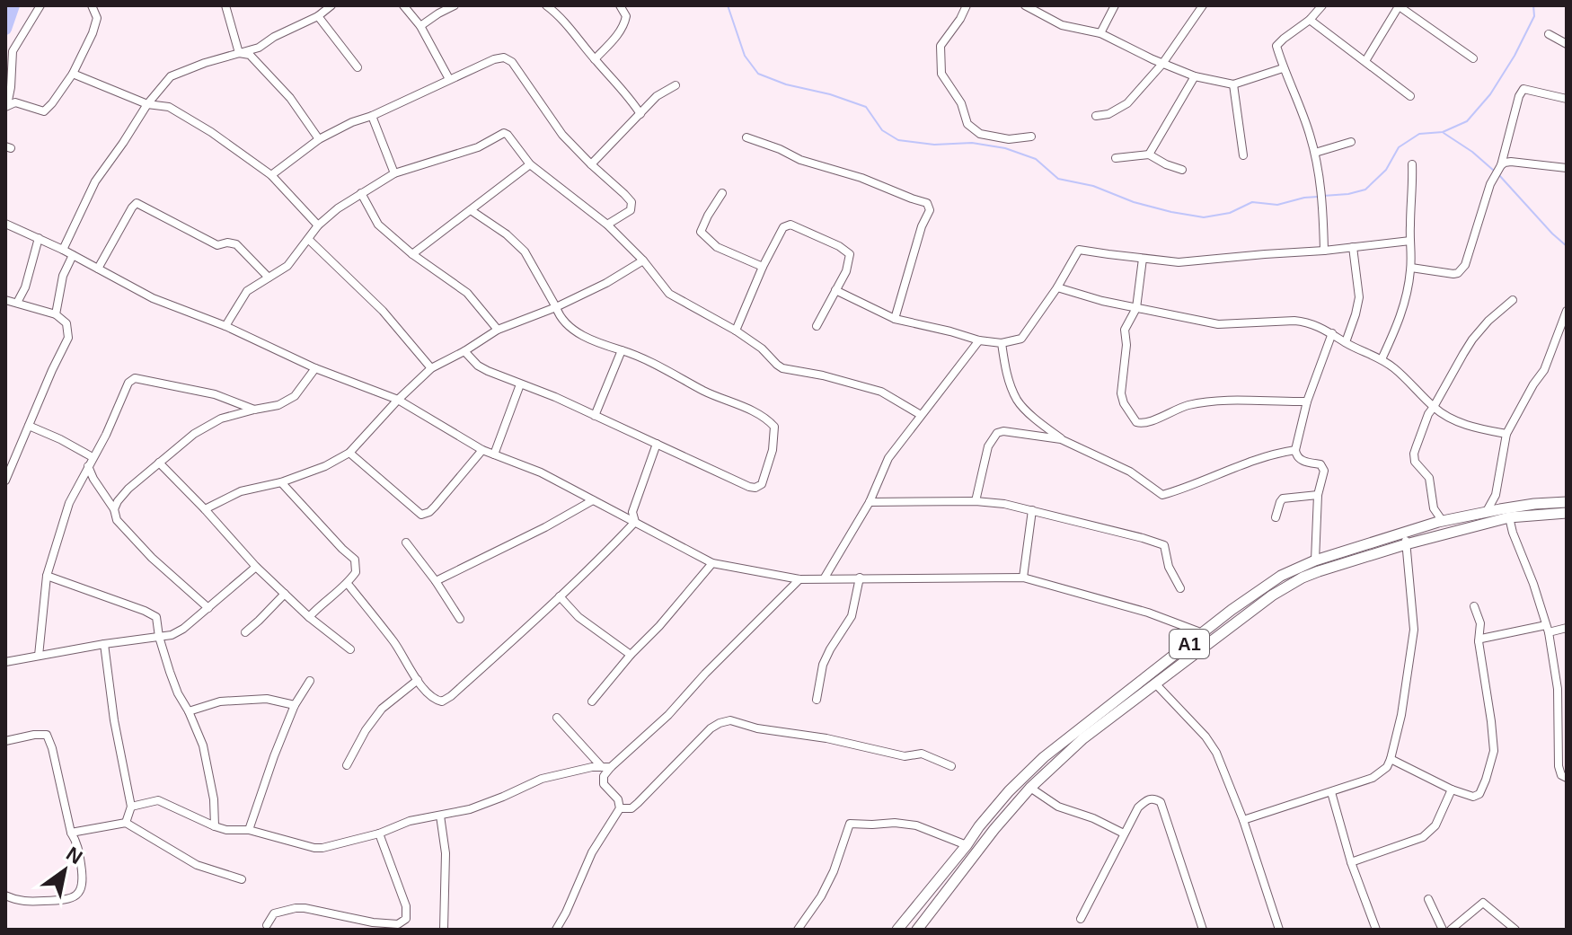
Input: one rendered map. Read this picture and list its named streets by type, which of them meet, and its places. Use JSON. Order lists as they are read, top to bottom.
{
  "streets": {
    "highway": ["A1"]
  },
  "north": "top right"
}
